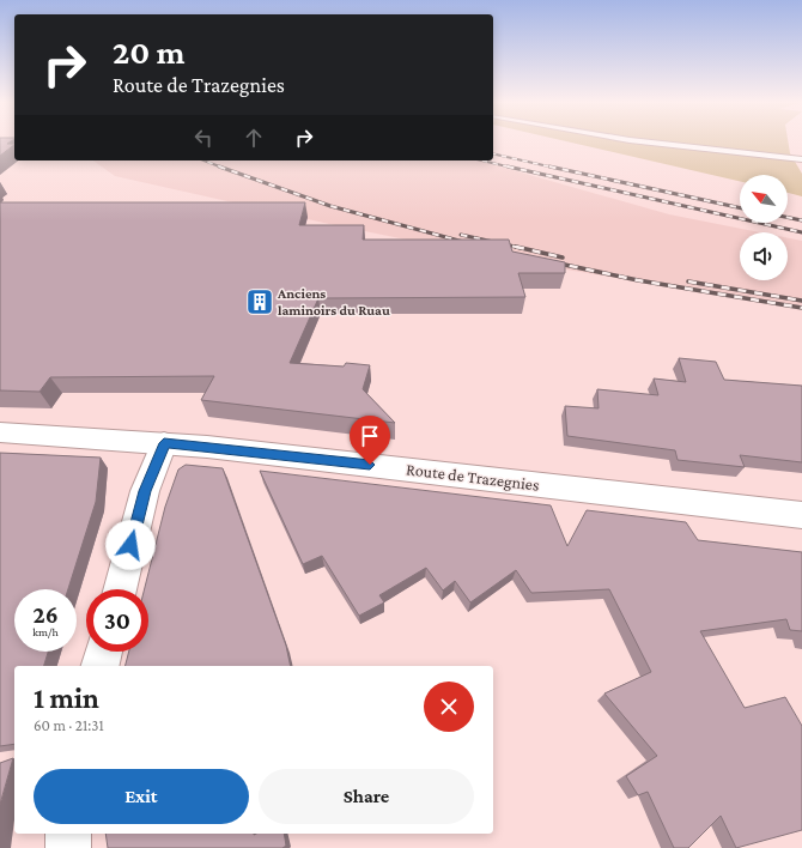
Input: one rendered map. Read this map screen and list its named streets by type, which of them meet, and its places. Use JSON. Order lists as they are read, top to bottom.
{
  "streets": {
    "main road": ["Route de Trazegnies"]
  },
  "places": {
    "building": ["Anciens laminoirs du Ruau"]
  },
  "north": "top left",
  "page": {
    "turn": ["20 m", "Route de Trazegnies"],
    "speed": "26 km/h",
    "limit": "30",
    "heading": ["1 min", "60 m · 21:31"],
    "buttons": ["Exit", "Share"]
  }
}
